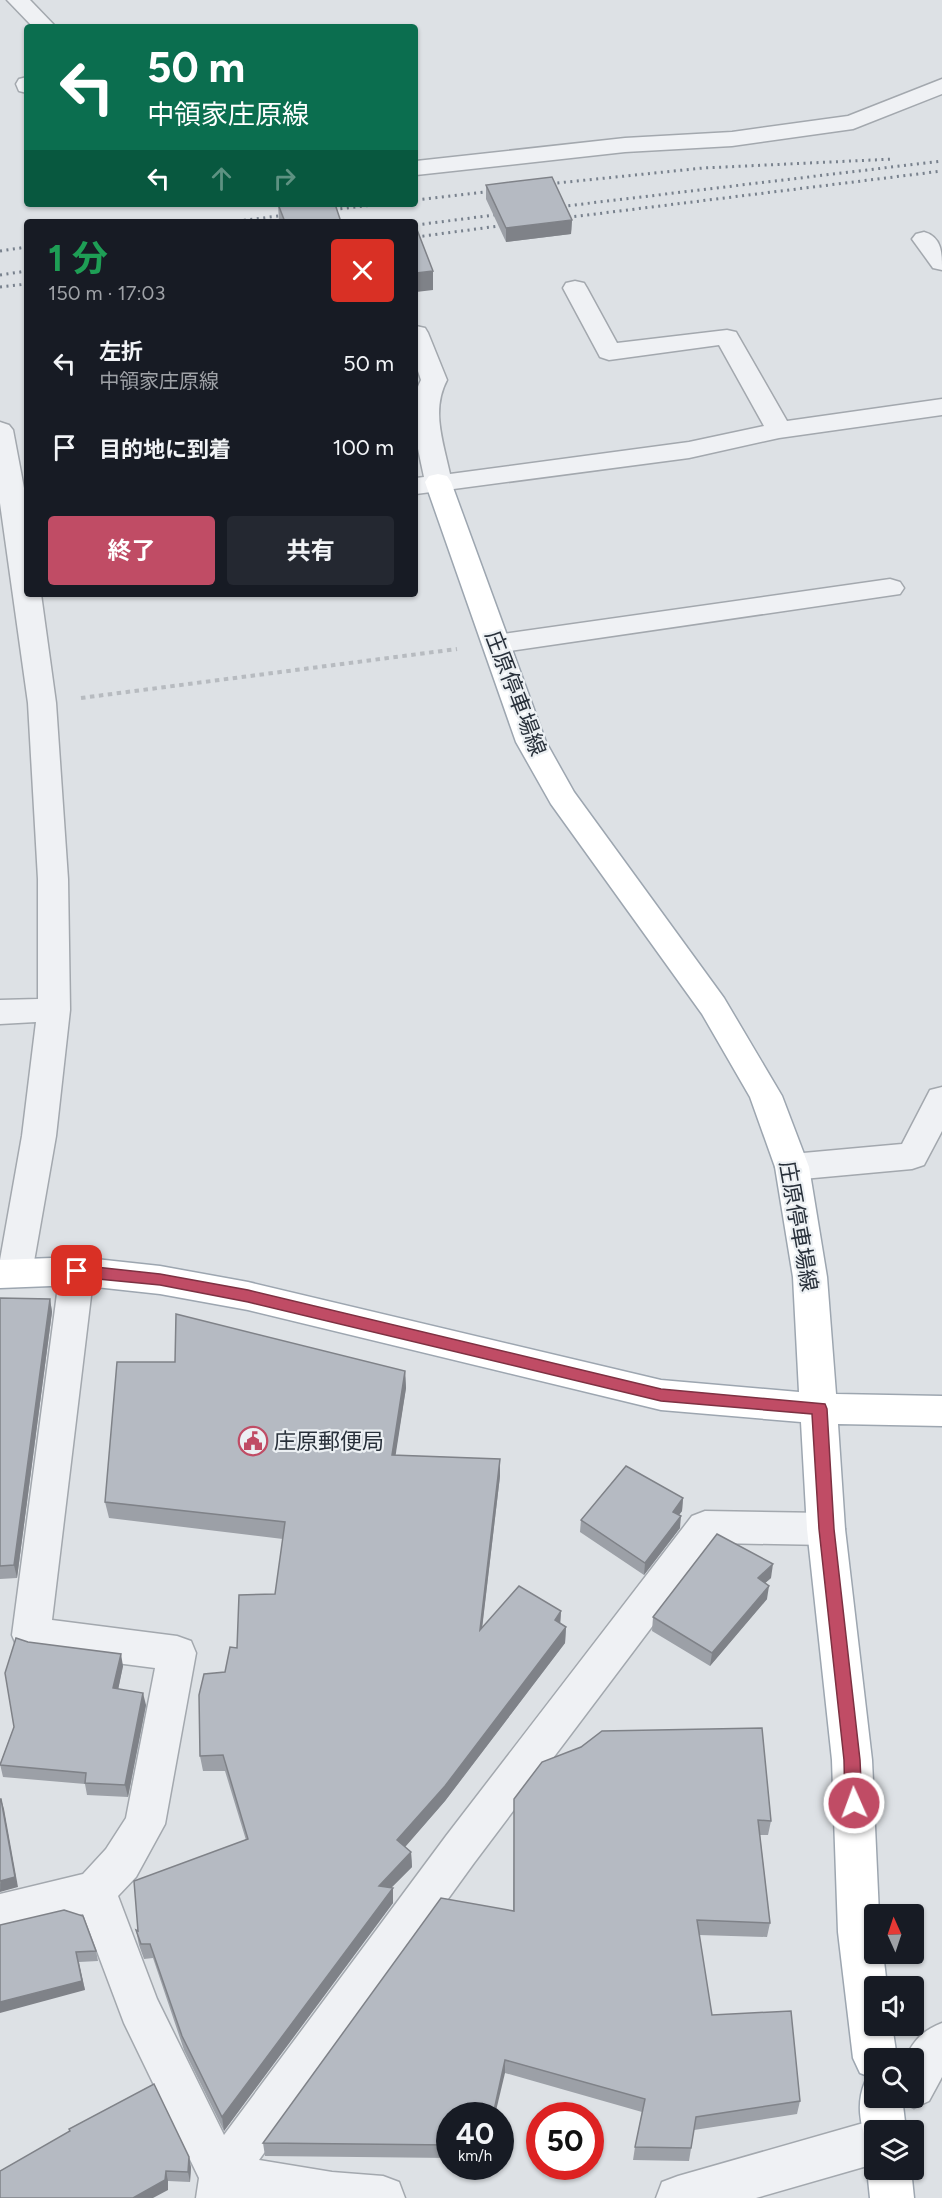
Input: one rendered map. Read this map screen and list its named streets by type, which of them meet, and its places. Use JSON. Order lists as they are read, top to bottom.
{
  "streets": {
    "main road": ["庄原停車場線"]
  },
  "places": {
    "public building": ["庄原郵便局"]
  },
  "north": "top",
  "page": {
    "turn": ["50 m", "中領家庄原線"],
    "heading": ["1 分", "150 m · 17:03"],
    "list": [
      {
        "name": "左折",
        "note": "中領家庄原線",
        "value": "50 m"
      },
      {
        "name": "目的地に到着",
        "value": "100 m"
      }
    ],
    "buttons": ["終了", "共有"],
    "speed": "40 km/h",
    "limit": "50"
  }
}
